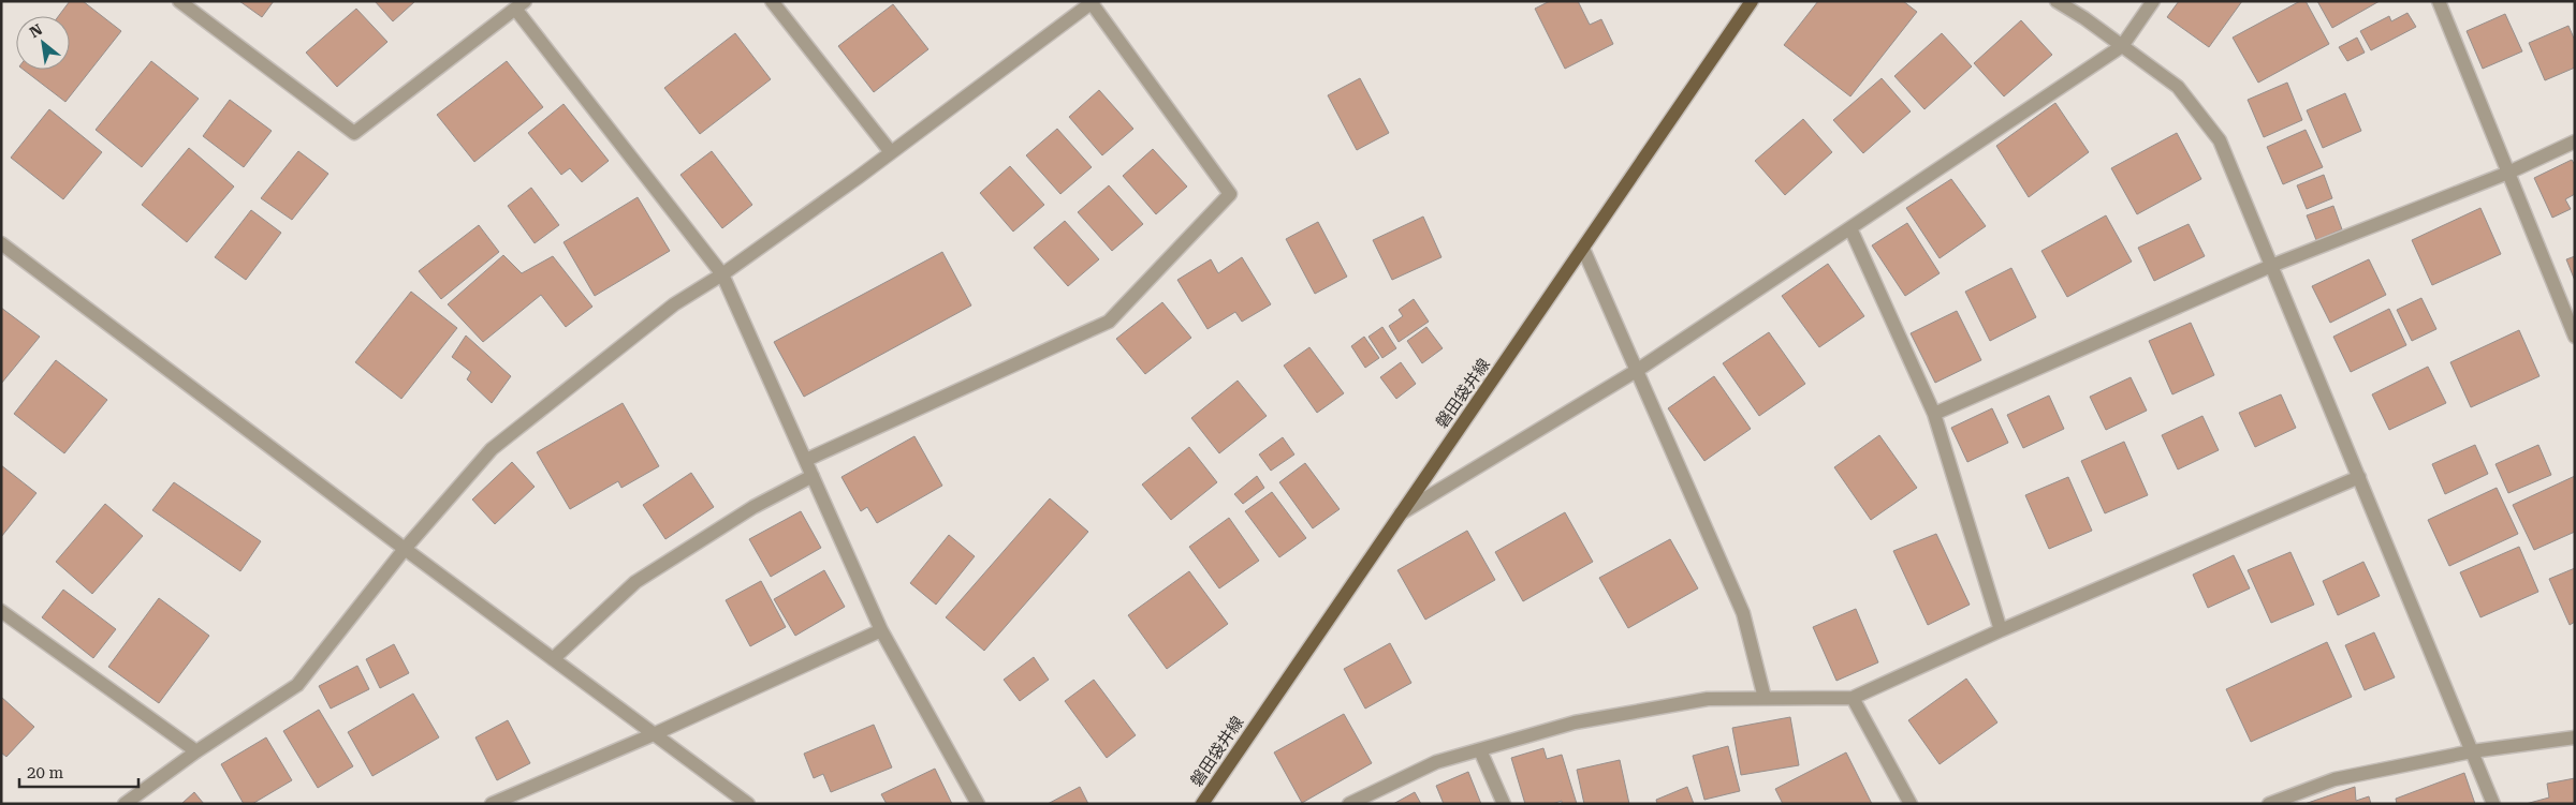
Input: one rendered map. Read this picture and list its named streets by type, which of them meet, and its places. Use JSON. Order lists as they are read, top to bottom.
{
  "streets": {
    "main road": ["磐田袋井線"]
  },
  "scale_bar": "20 m",
  "north": "top left"
}
